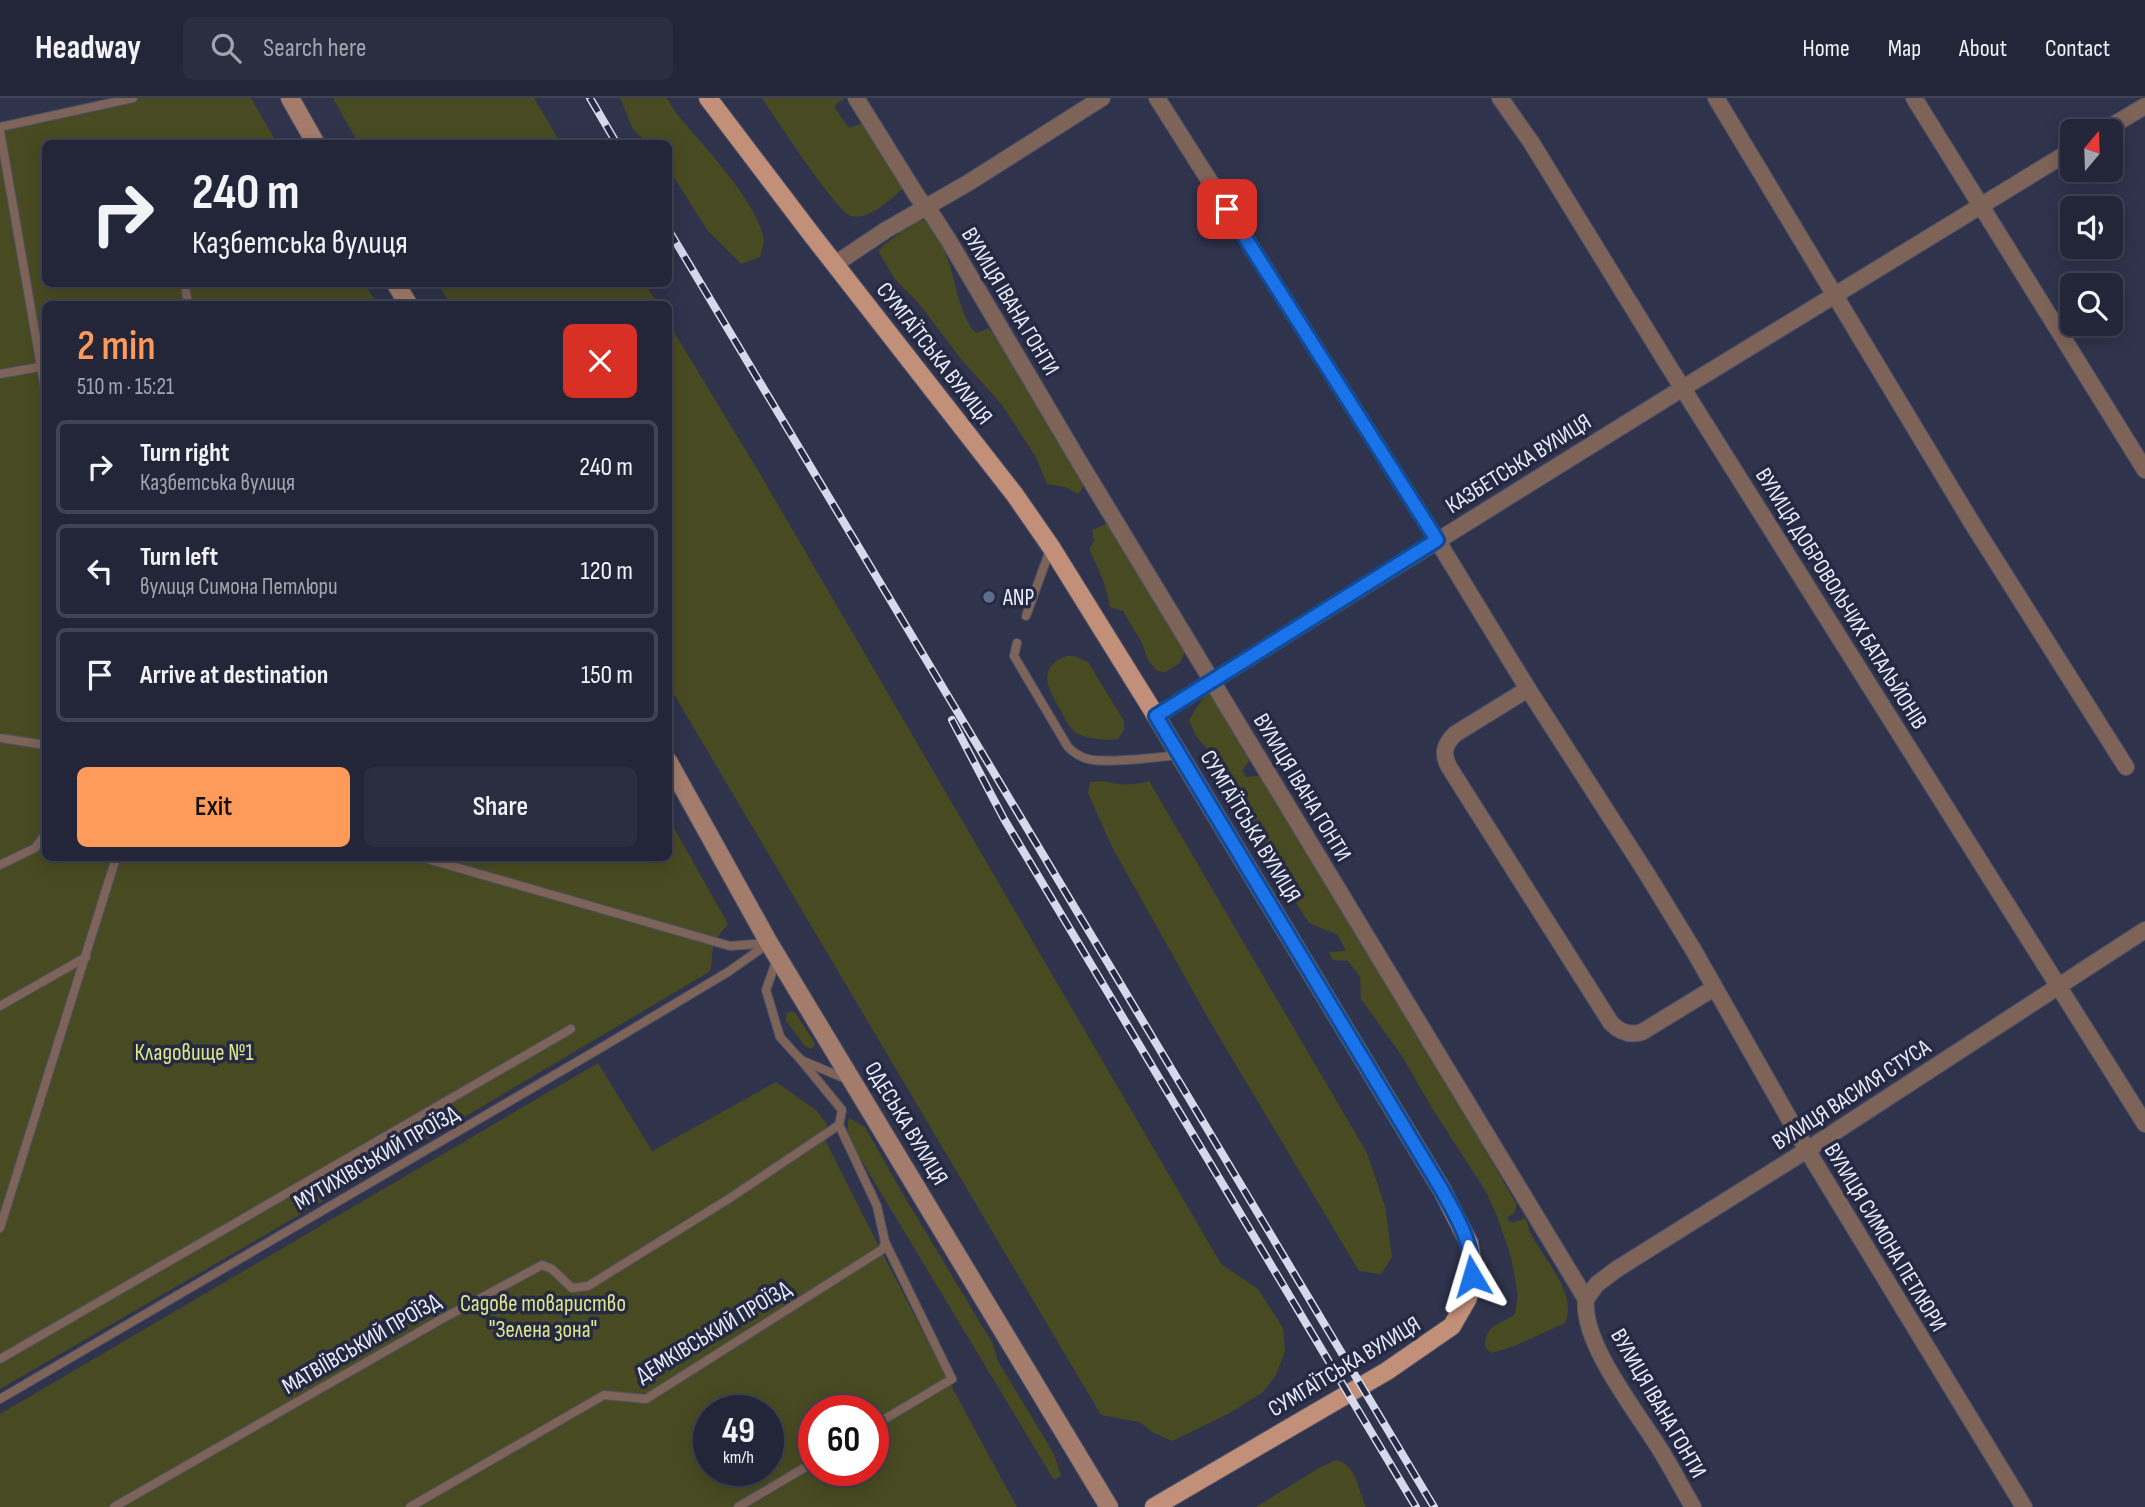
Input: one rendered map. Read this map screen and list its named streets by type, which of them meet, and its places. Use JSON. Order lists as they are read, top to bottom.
{
  "streets": {
    "main road": ["СУМГАЇТСЬКА ВУЛИЦЯ", "ОДЕСЬКА ВУЛИЦЯ"],
    "street": [
      "ВУЛИЦЯ ІВАНА ГОНТИ",
      "КАЗБЕТСЬКА ВУЛИЦЯ",
      "ВУЛИЦЯ ДОБРОВОЛЬЧИХ БАТАЛЬЙОНІВ",
      "ВУЛИЦЯ ВАСИЛЯ СТУСА",
      "ВУЛИЦЯ СИМОНА ПЕТЛЮРИ"
    ],
    "lane": ["МУТИХІВСЬКИЙ ПРОЇЗД", "ДЕМКІВСЬКИЙ ПРОЇЗД", "МАТВІЇВСЬКИЙ ПРОЇЗД"]
  },
  "crossings": [
    ["ВУЛИЦЯ ІВАНА ГОНТИ", "КАЗБЕТСЬКА ВУЛИЦЯ"],
    ["ВУЛИЦЯ ІВАНА ГОНТИ", "ВУЛИЦЯ ВАСИЛЯ СТУСА"],
    ["СУМГАЇТСЬКА ВУЛИЦЯ", "КАЗБЕТСЬКА ВУЛИЦЯ"],
    ["КАЗБЕТСЬКА ВУЛИЦЯ", "ВУЛИЦЯ ДОБРОВОЛЬЧИХ БАТАЛЬЙОНІВ"],
    ["КАЗБЕТСЬКА ВУЛИЦЯ", "ВУЛИЦЯ СИМОНА ПЕТЛЮРИ"],
    ["ВУЛИЦЯ ДОБРОВОЛЬЧИХ БАТАЛЬЙОНІВ", "ВУЛИЦЯ ВАСИЛЯ СТУСА"],
    ["ВУЛИЦЯ ВАСИЛЯ СТУСА", "ВУЛИЦЯ СИМОНА ПЕТЛЮРИ"],
    ["ОДЕСЬКА ВУЛИЦЯ", "МУТИХІВСЬКИЙ ПРОЇЗД"]
  ],
  "parks": ["Кладовище №1", "Садове товариство \"Зелена зона\""],
  "places": ["ANP"],
  "north": "top",
  "page": {
    "header": "Headway",
    "search": "Search here",
    "nav": [
      "Home",
      "Map",
      "About",
      "Contact"
    ],
    "turn": ["240 m", "Казбетська вулиця"],
    "heading": ["2 min", "510 m · 15:21"],
    "list": [
      {
        "name": "Turn right",
        "note": "Казбетська вулиця",
        "value": "240 m"
      },
      {
        "name": "Turn left",
        "note": "вулиця Симона Петлюри",
        "value": "120 m"
      },
      {
        "name": "Arrive at destination",
        "value": "150 m"
      }
    ],
    "buttons": ["Exit", "Share"],
    "speed": "49 km/h",
    "limit": "60"
  }
}
